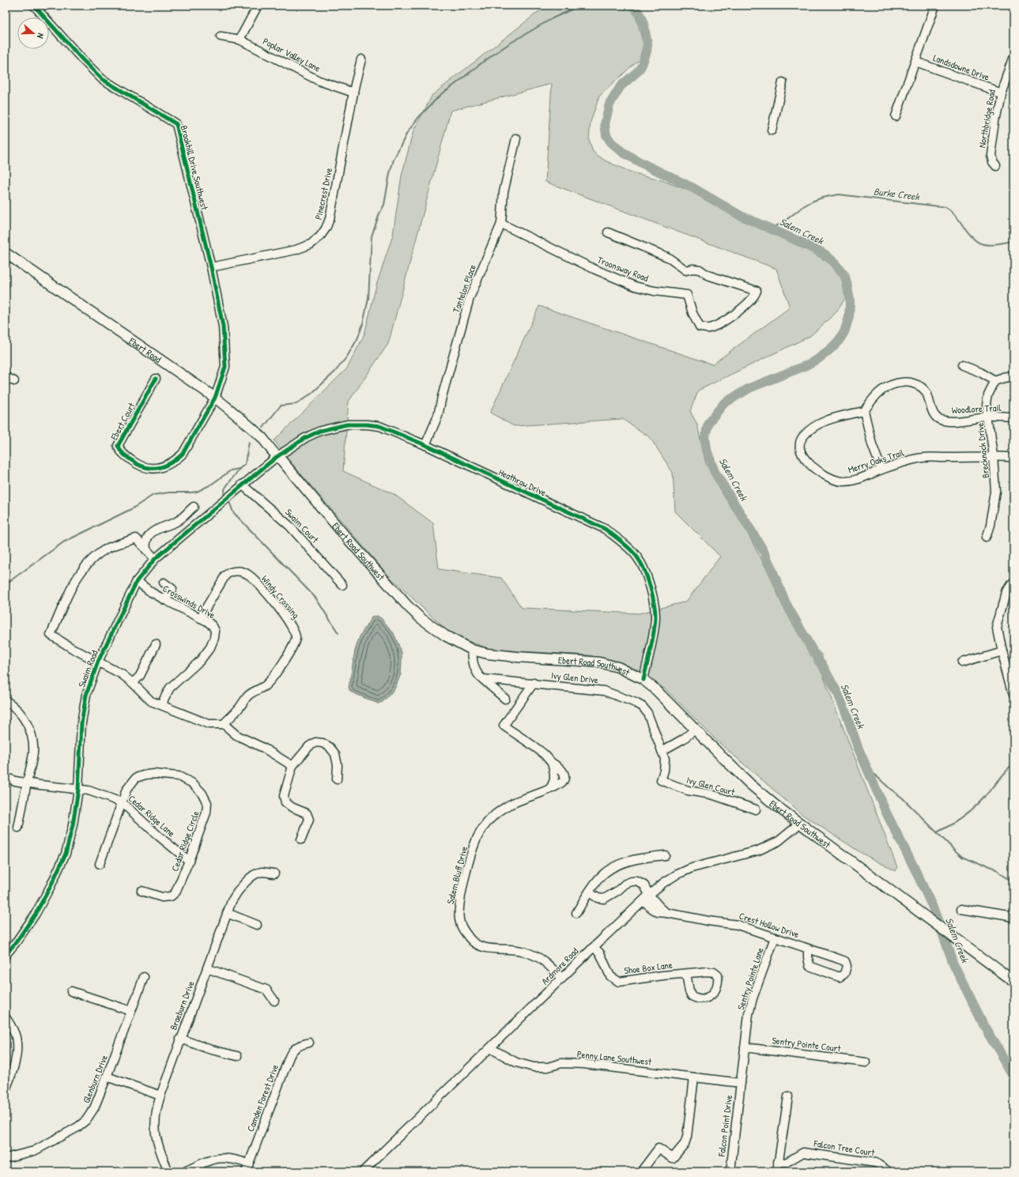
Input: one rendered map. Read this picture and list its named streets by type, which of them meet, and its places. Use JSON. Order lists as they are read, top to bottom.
{
  "streets": {
    "main road": ["Ebert Road", "Ebert Road Southwest"],
    "street": [
      "Poplar Valley Lane",
      "Landsdowne Drive",
      "Northbridge Road",
      "Brookhill Drive Southwest",
      "Pinecrest Drive",
      "Troonsway Road",
      "Tantelon Place",
      "Woodlore Trail",
      "Ebert Court",
      "Brecknock Drive",
      "Merry Oaks Trail",
      "Heathrow Drive",
      "Swaim Court",
      "Windy Crossing",
      "Crosswinds Drive",
      "Swaim Road",
      "Ivy Glen Drive",
      "Ivy Glen Court",
      "Cedar Ridge Lane",
      "Cedar Ridge Circle",
      "Salem Bluff Drive",
      "Crest Hollow Drive",
      "Ardmore Road",
      "Shoe Box Lane",
      "Sentry Pointe Lane",
      "Braeburn Drive",
      "Sentry Pointe Court",
      "Penny Lane Southwest",
      "Glenburn Drive",
      "Camden Forest Drive",
      "Falcon Point Drive",
      "Falcon Tree Court"
    ]
  },
  "crossings": [
    ["Poplar Valley Lane", "Pinecrest Drive"],
    ["Landsdowne Drive", "Northbridge Road"],
    ["Brookhill Drive Southwest", "Pinecrest Drive"],
    ["Brookhill Drive Southwest", "Ebert Road"],
    ["Brookhill Drive Southwest", "Ebert Court"],
    ["Troonsway Road", "Tantelon Place"],
    ["Tantelon Place", "Heathrow Drive"],
    ["Ebert Road", "Ebert Court"],
    ["Ebert Road", "Heathrow Drive"],
    ["Ebert Road", "Ebert Road Southwest"],
    ["Woodlore Trail", "Brecknock Drive"],
    ["Woodlore Trail", "Merry Oaks Trail"],
    ["Brecknock Drive", "Merry Oaks Trail"],
    ["Heathrow Drive", "Ebert Road Southwest"],
    ["Heathrow Drive", "Swaim Road"],
    ["Swaim Court", "Swaim Road"],
    ["Ebert Road Southwest", "Ardmore Road"],
    ["Windy Crossing", "Crosswinds Drive"],
    ["Crosswinds Drive", "Swaim Road"],
    ["Swaim Road", "Cedar Ridge Lane"],
    ["Ivy Glen Drive", "Ivy Glen Court"],
    ["Ivy Glen Drive", "Salem Bluff Drive"],
    ["Cedar Ridge Lane", "Cedar Ridge Circle"],
    ["Salem Bluff Drive", "Ardmore Road"],
    ["Crest Hollow Drive", "Ardmore Road"],
    ["Crest Hollow Drive", "Sentry Pointe Lane"],
    ["Ardmore Road", "Shoe Box Lane"],
    ["Ardmore Road", "Penny Lane Southwest"],
    ["Sentry Pointe Lane", "Sentry Pointe Court"],
    ["Sentry Pointe Lane", "Penny Lane Southwest"],
    ["Sentry Pointe Lane", "Falcon Point Drive"],
    ["Penny Lane Southwest", "Falcon Point Drive"]
  ],
  "water": ["Burke Creek", "Salem Creek"],
  "north": "right"
}
